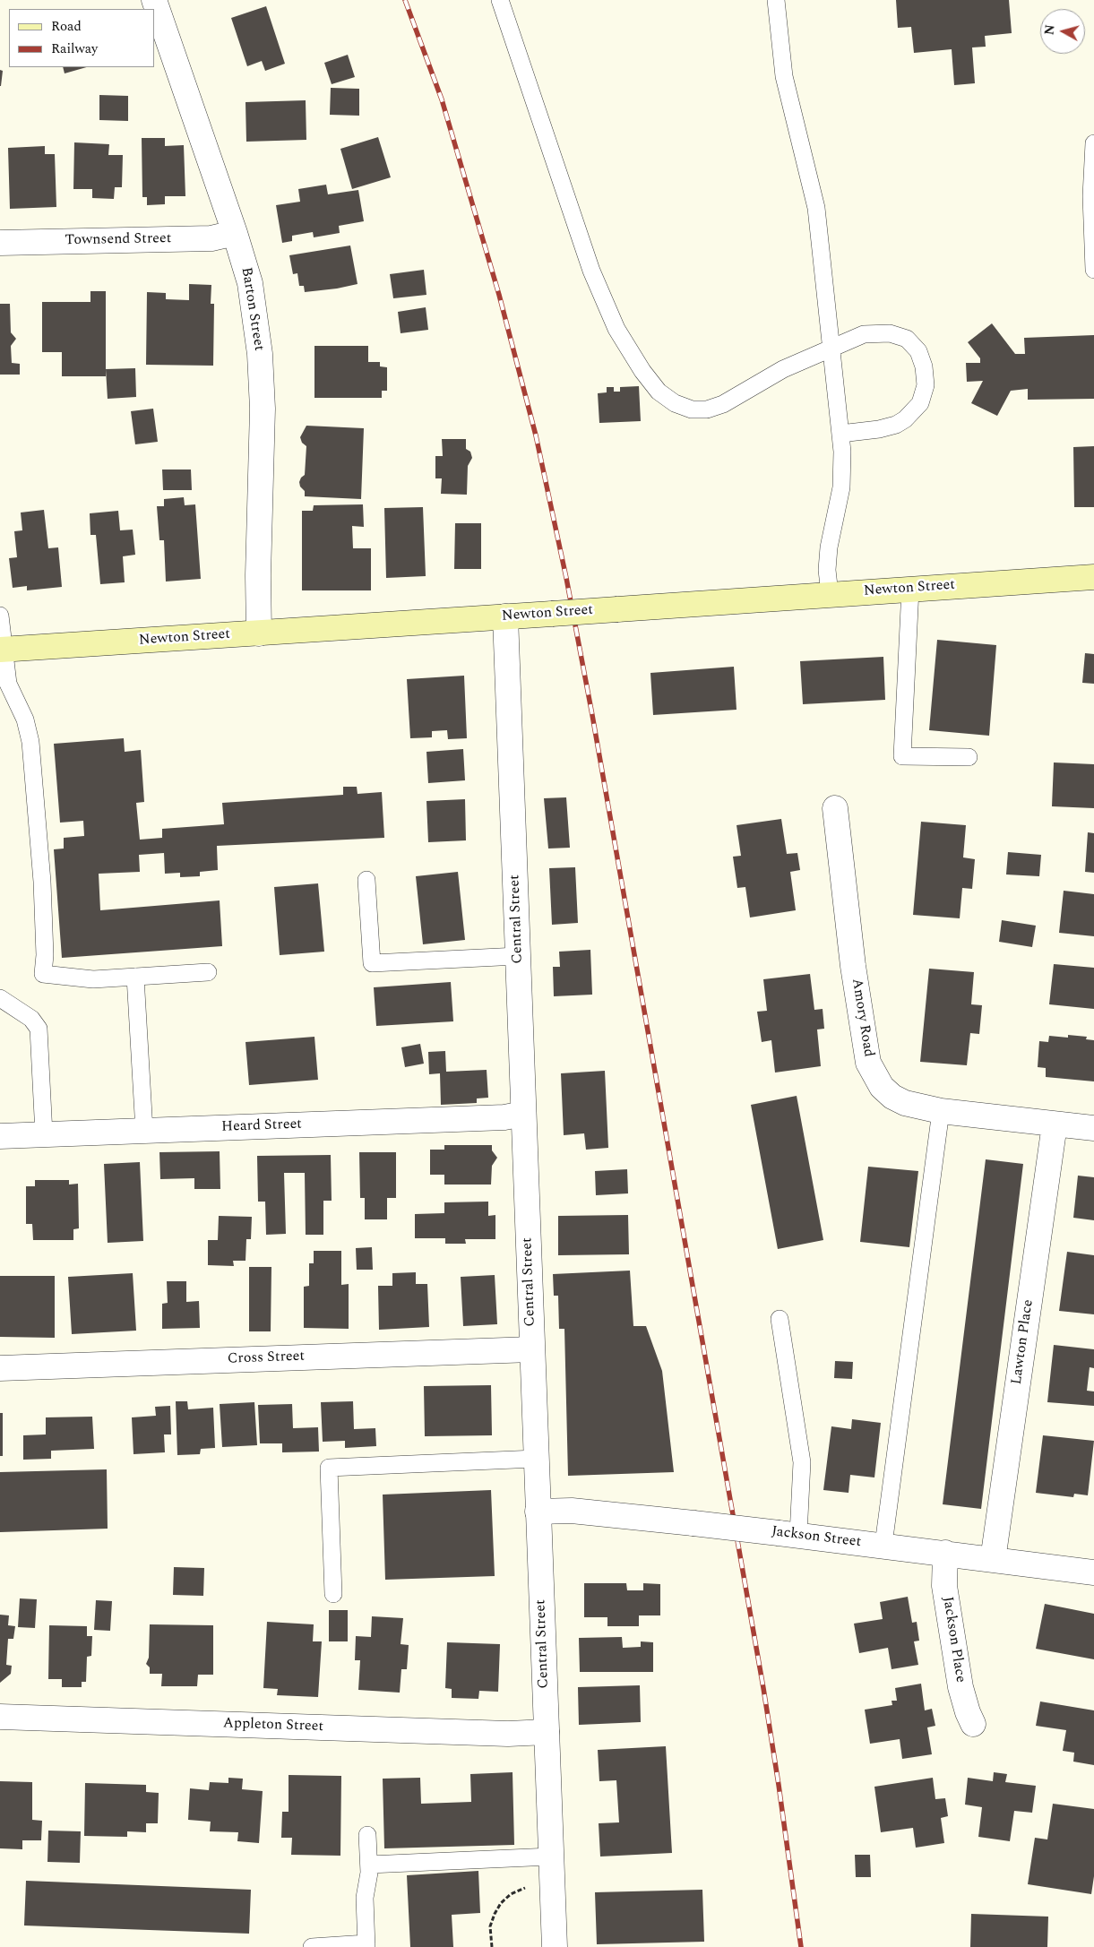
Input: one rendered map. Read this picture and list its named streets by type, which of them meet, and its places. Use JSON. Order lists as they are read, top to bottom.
{
  "streets": {
    "main road": ["Newton Street"],
    "street": [
      "Townsend Street",
      "Barton Street",
      "Central Street",
      "Amory Road",
      "Heard Street",
      "Lawton Place",
      "Cross Street",
      "Jackson Street",
      "Jackson Place",
      "Appleton Street"
    ]
  },
  "crossings": [
    ["Townsend Street", "Barton Street"],
    ["Barton Street", "Newton Street"],
    ["Newton Street", "Central Street"],
    ["Central Street", "Heard Street"],
    ["Central Street", "Cross Street"],
    ["Central Street", "Jackson Street"],
    ["Central Street", "Appleton Street"],
    ["Amory Road", "Lawton Place"],
    ["Lawton Place", "Jackson Street"],
    ["Jackson Street", "Jackson Place"]
  ],
  "legend": ["Road", "Railway"],
  "north": "left"
}
